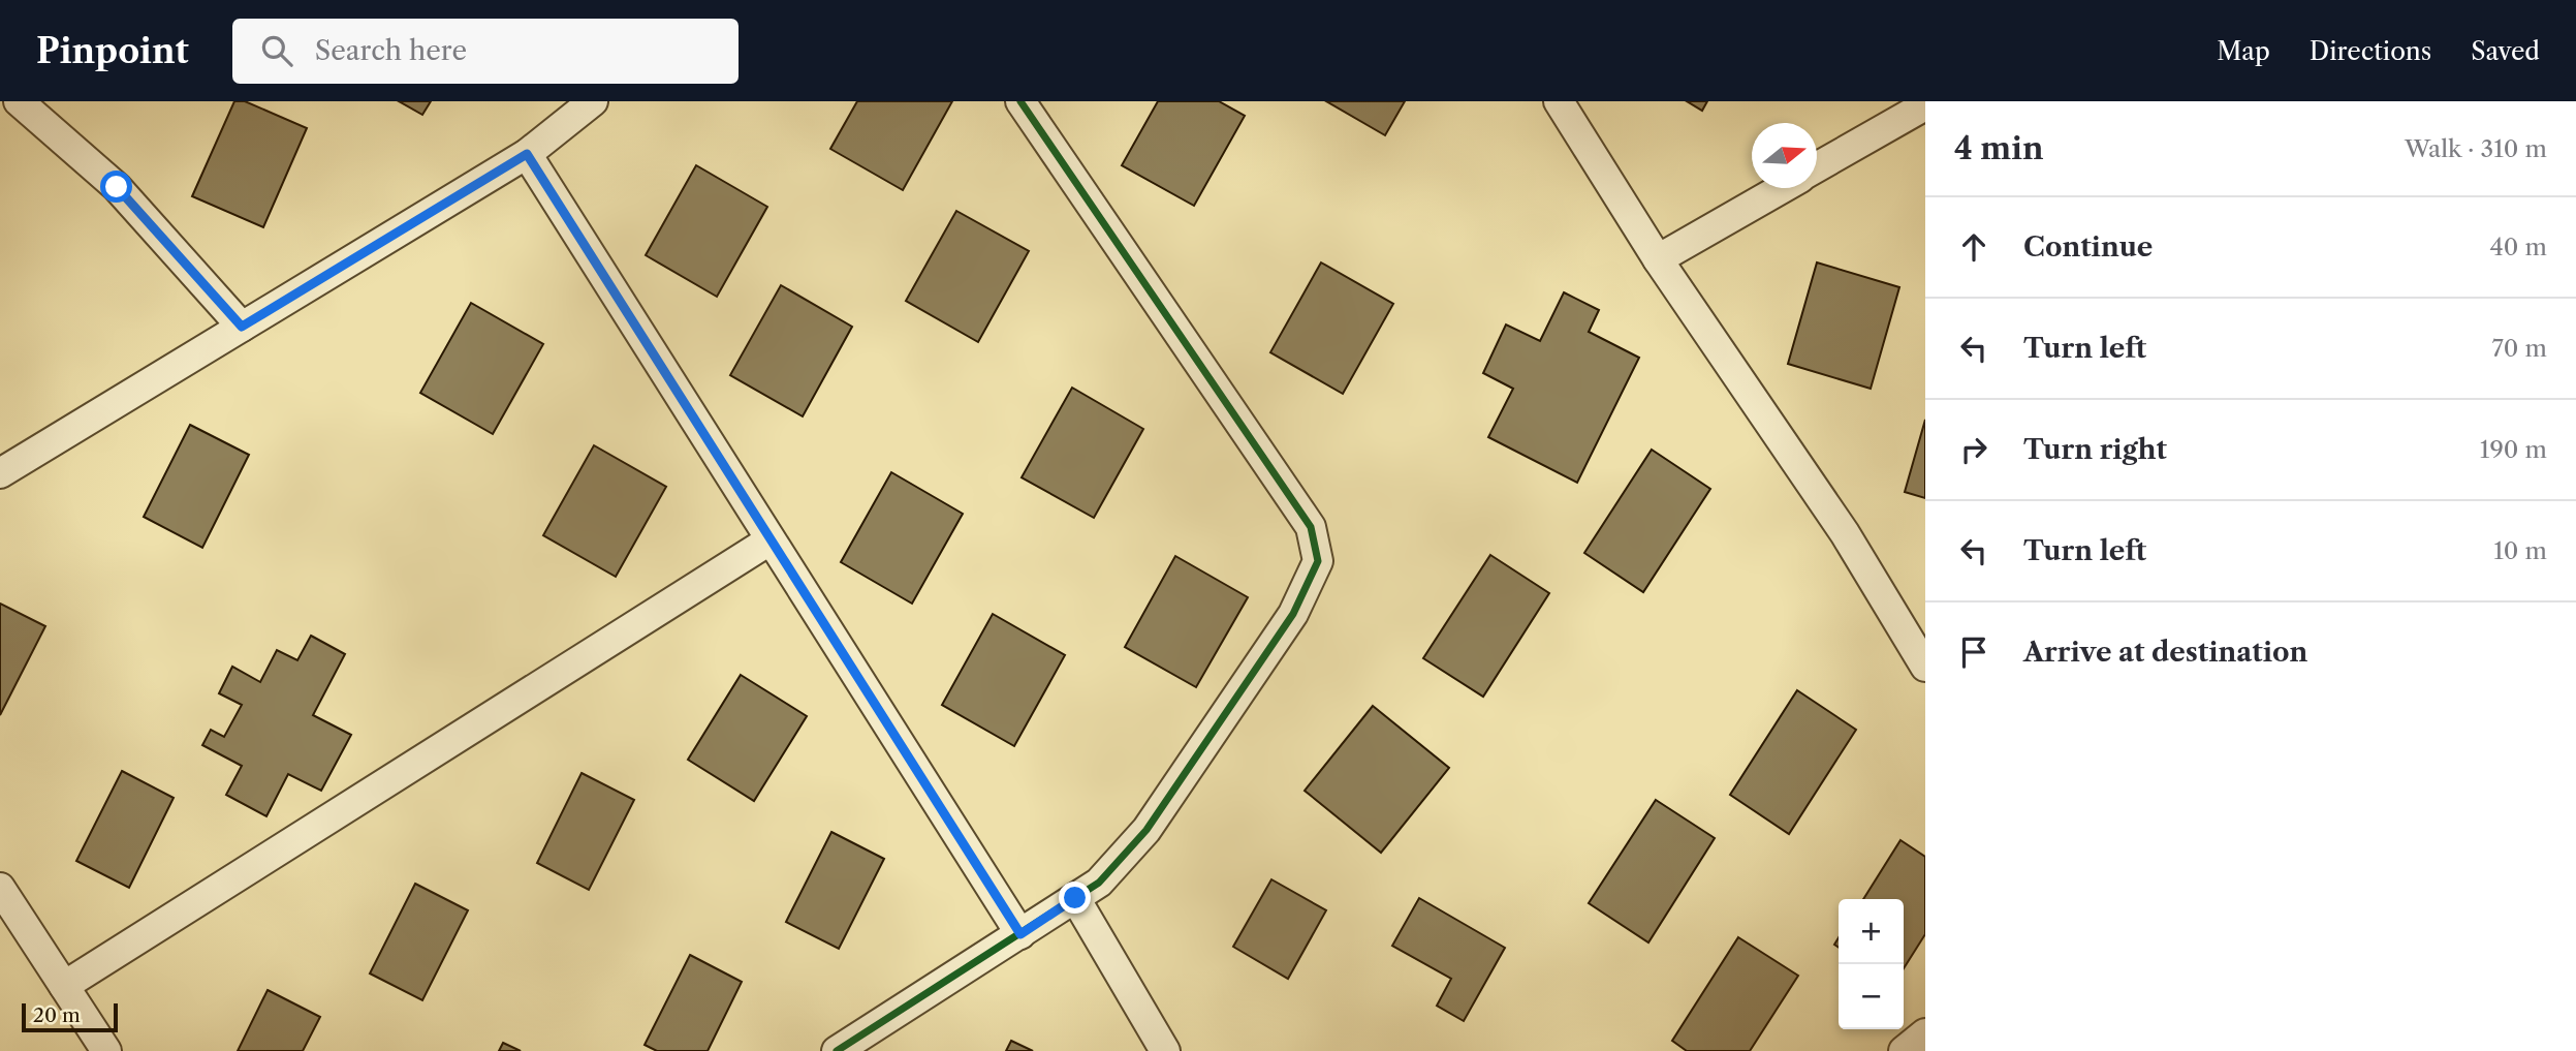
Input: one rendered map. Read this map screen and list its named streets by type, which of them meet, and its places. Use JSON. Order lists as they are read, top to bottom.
{
  "scale_bar": "20 m",
  "north": "right",
  "page": {
    "header": "Pinpoint",
    "search": "Search here",
    "nav": ["Map", "Directions", "Saved"],
    "heading": ["4 min", "Walk · 310 m"],
    "list": [
      ["Continue", "40 m"],
      ["Turn left", "70 m"],
      ["Turn right", "190 m"],
      ["Turn left", "10 m"],
      "Arrive at destination"
    ],
    "map_buttons": ["+", "−"],
    "scale": "20 m"
  }
}
